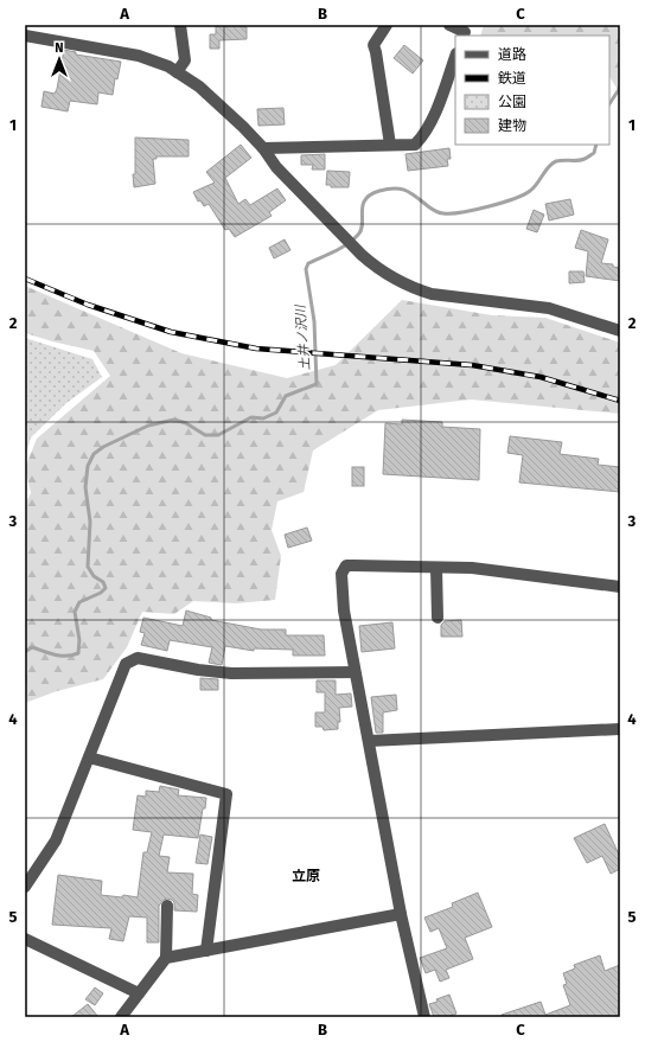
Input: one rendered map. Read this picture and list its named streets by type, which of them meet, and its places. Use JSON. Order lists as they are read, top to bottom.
{
  "districts": ["立原"],
  "water": ["土井ノ沢川"],
  "legend": [
    "道路",
    "鉄道",
    "公園",
    "建物"
  ],
  "north": "top",
  "grid": {
    "columns": ["A", "B", "C"],
    "rows": [
      "1",
      "2",
      "3",
      "4",
      "5"
    ]
  }
}
